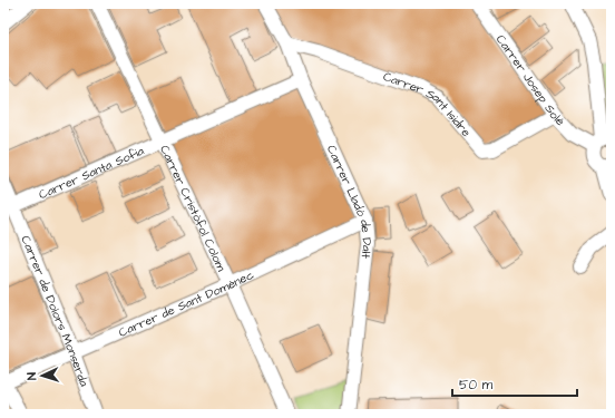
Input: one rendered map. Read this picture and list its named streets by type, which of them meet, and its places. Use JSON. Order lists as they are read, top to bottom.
{
  "streets": {
    "street": [
      "Carrer Josep Solé",
      "Carrer Sant Isidre",
      "Carrer Santa Sofia",
      "Carrer Lladó de Dalt",
      "Carrer Cristòfol Colom",
      "Carrer de Sant Domènec",
      "Carrer de Dolors Monserda"
    ]
  },
  "crossings": [
    ["Carrer Josep Solé", "Carrer Sant Isidre"],
    ["Carrer Sant Isidre", "Carrer Lladó de Dalt"],
    ["Carrer Santa Sofia", "Carrer Lladó de Dalt"],
    ["Carrer Santa Sofia", "Carrer Cristòfol Colom"],
    ["Carrer Santa Sofia", "Carrer de Dolors Monserda"],
    ["Carrer Lladó de Dalt", "Carrer de Sant Domènec"],
    ["Carrer Cristòfol Colom", "Carrer de Sant Domènec"],
    ["Carrer de Sant Domènec", "Carrer de Dolors Monserda"]
  ],
  "scale_bar": "50 m",
  "north": "left"
}
